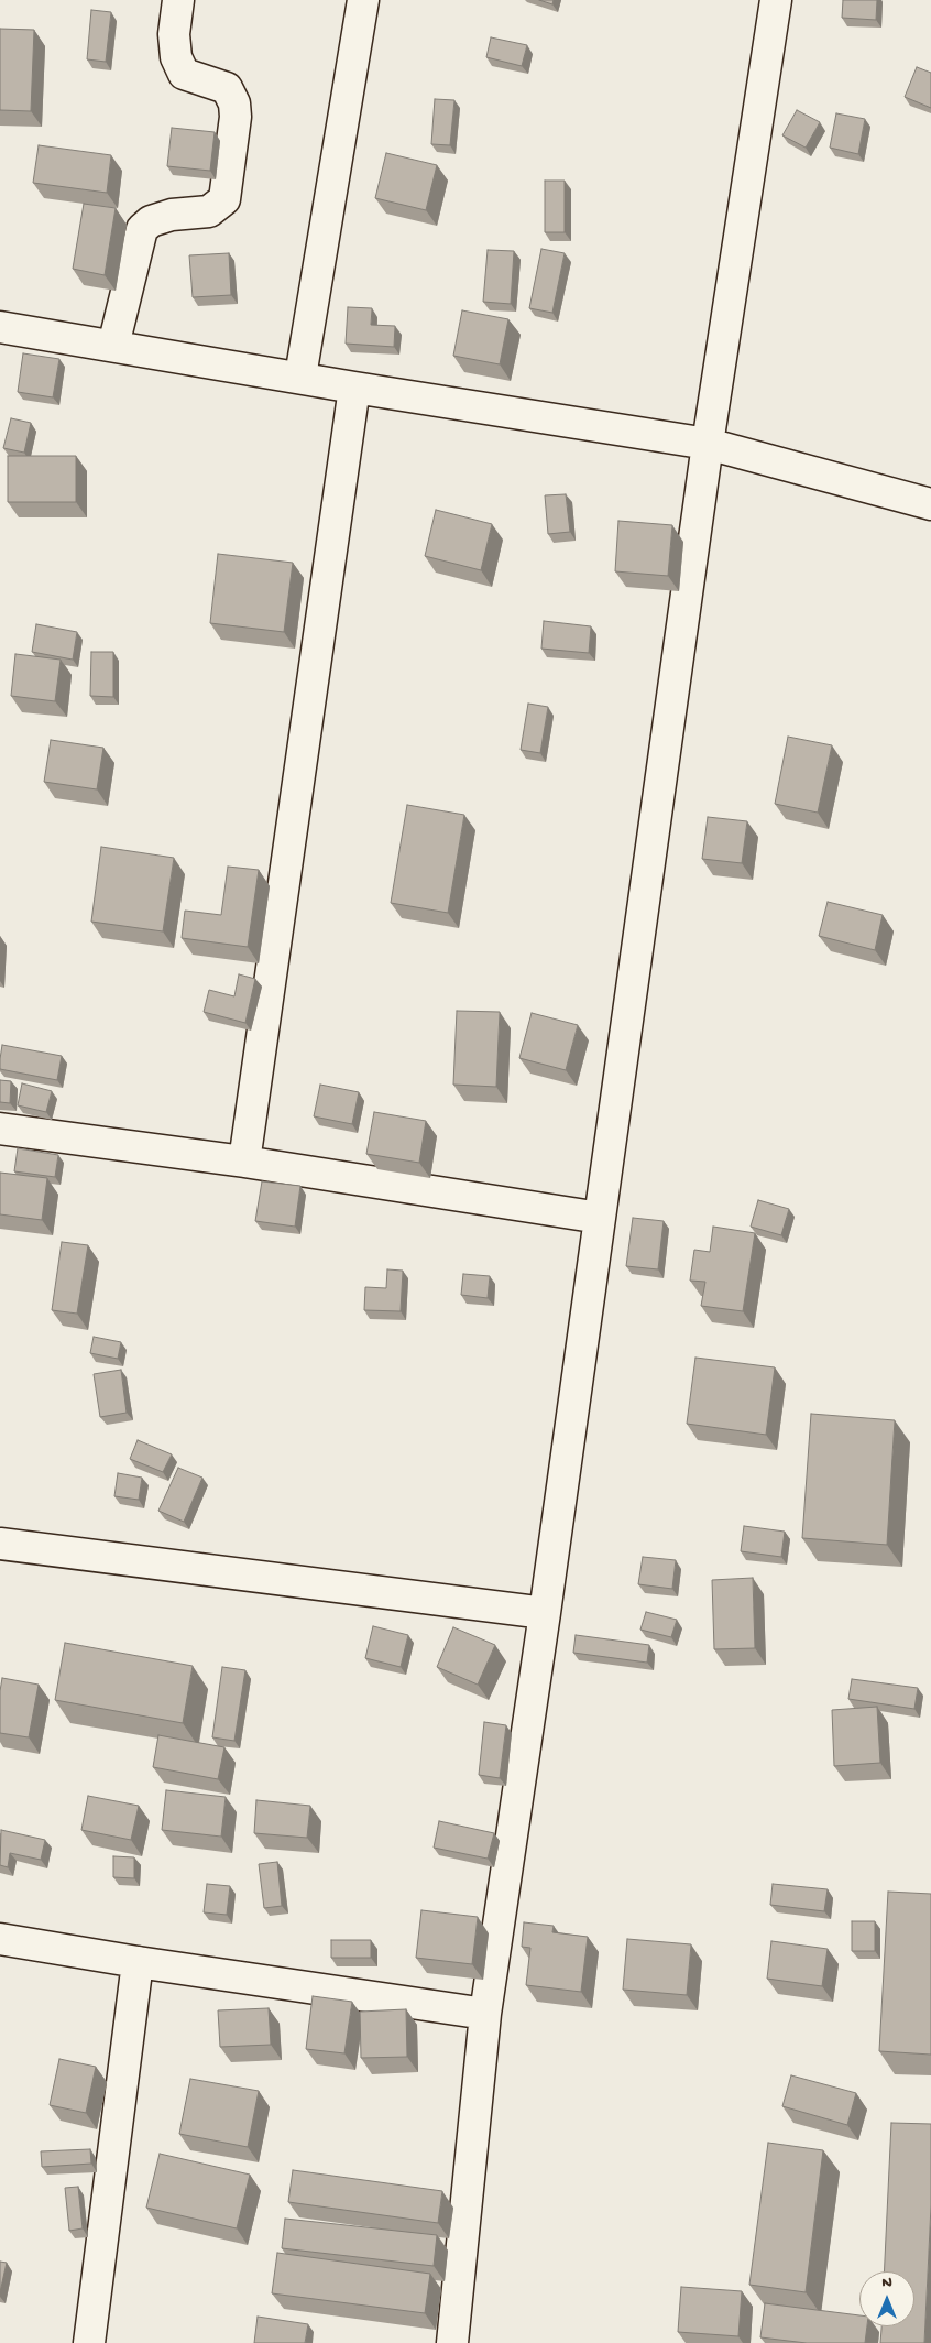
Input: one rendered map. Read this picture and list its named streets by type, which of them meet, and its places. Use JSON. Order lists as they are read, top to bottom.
{
  "north": "top"
}
